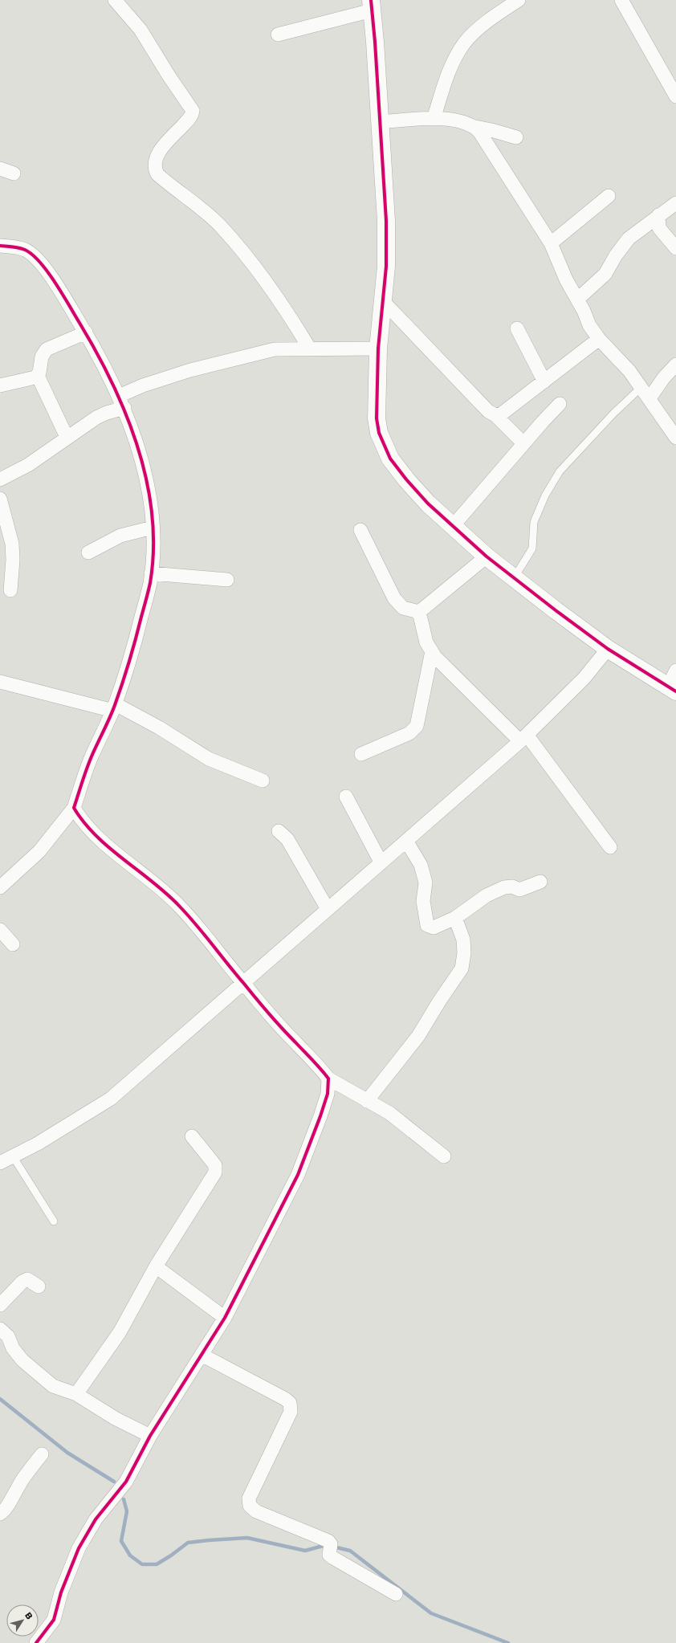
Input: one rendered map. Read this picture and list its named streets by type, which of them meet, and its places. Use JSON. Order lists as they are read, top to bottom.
{
  "north": "top right"
}
